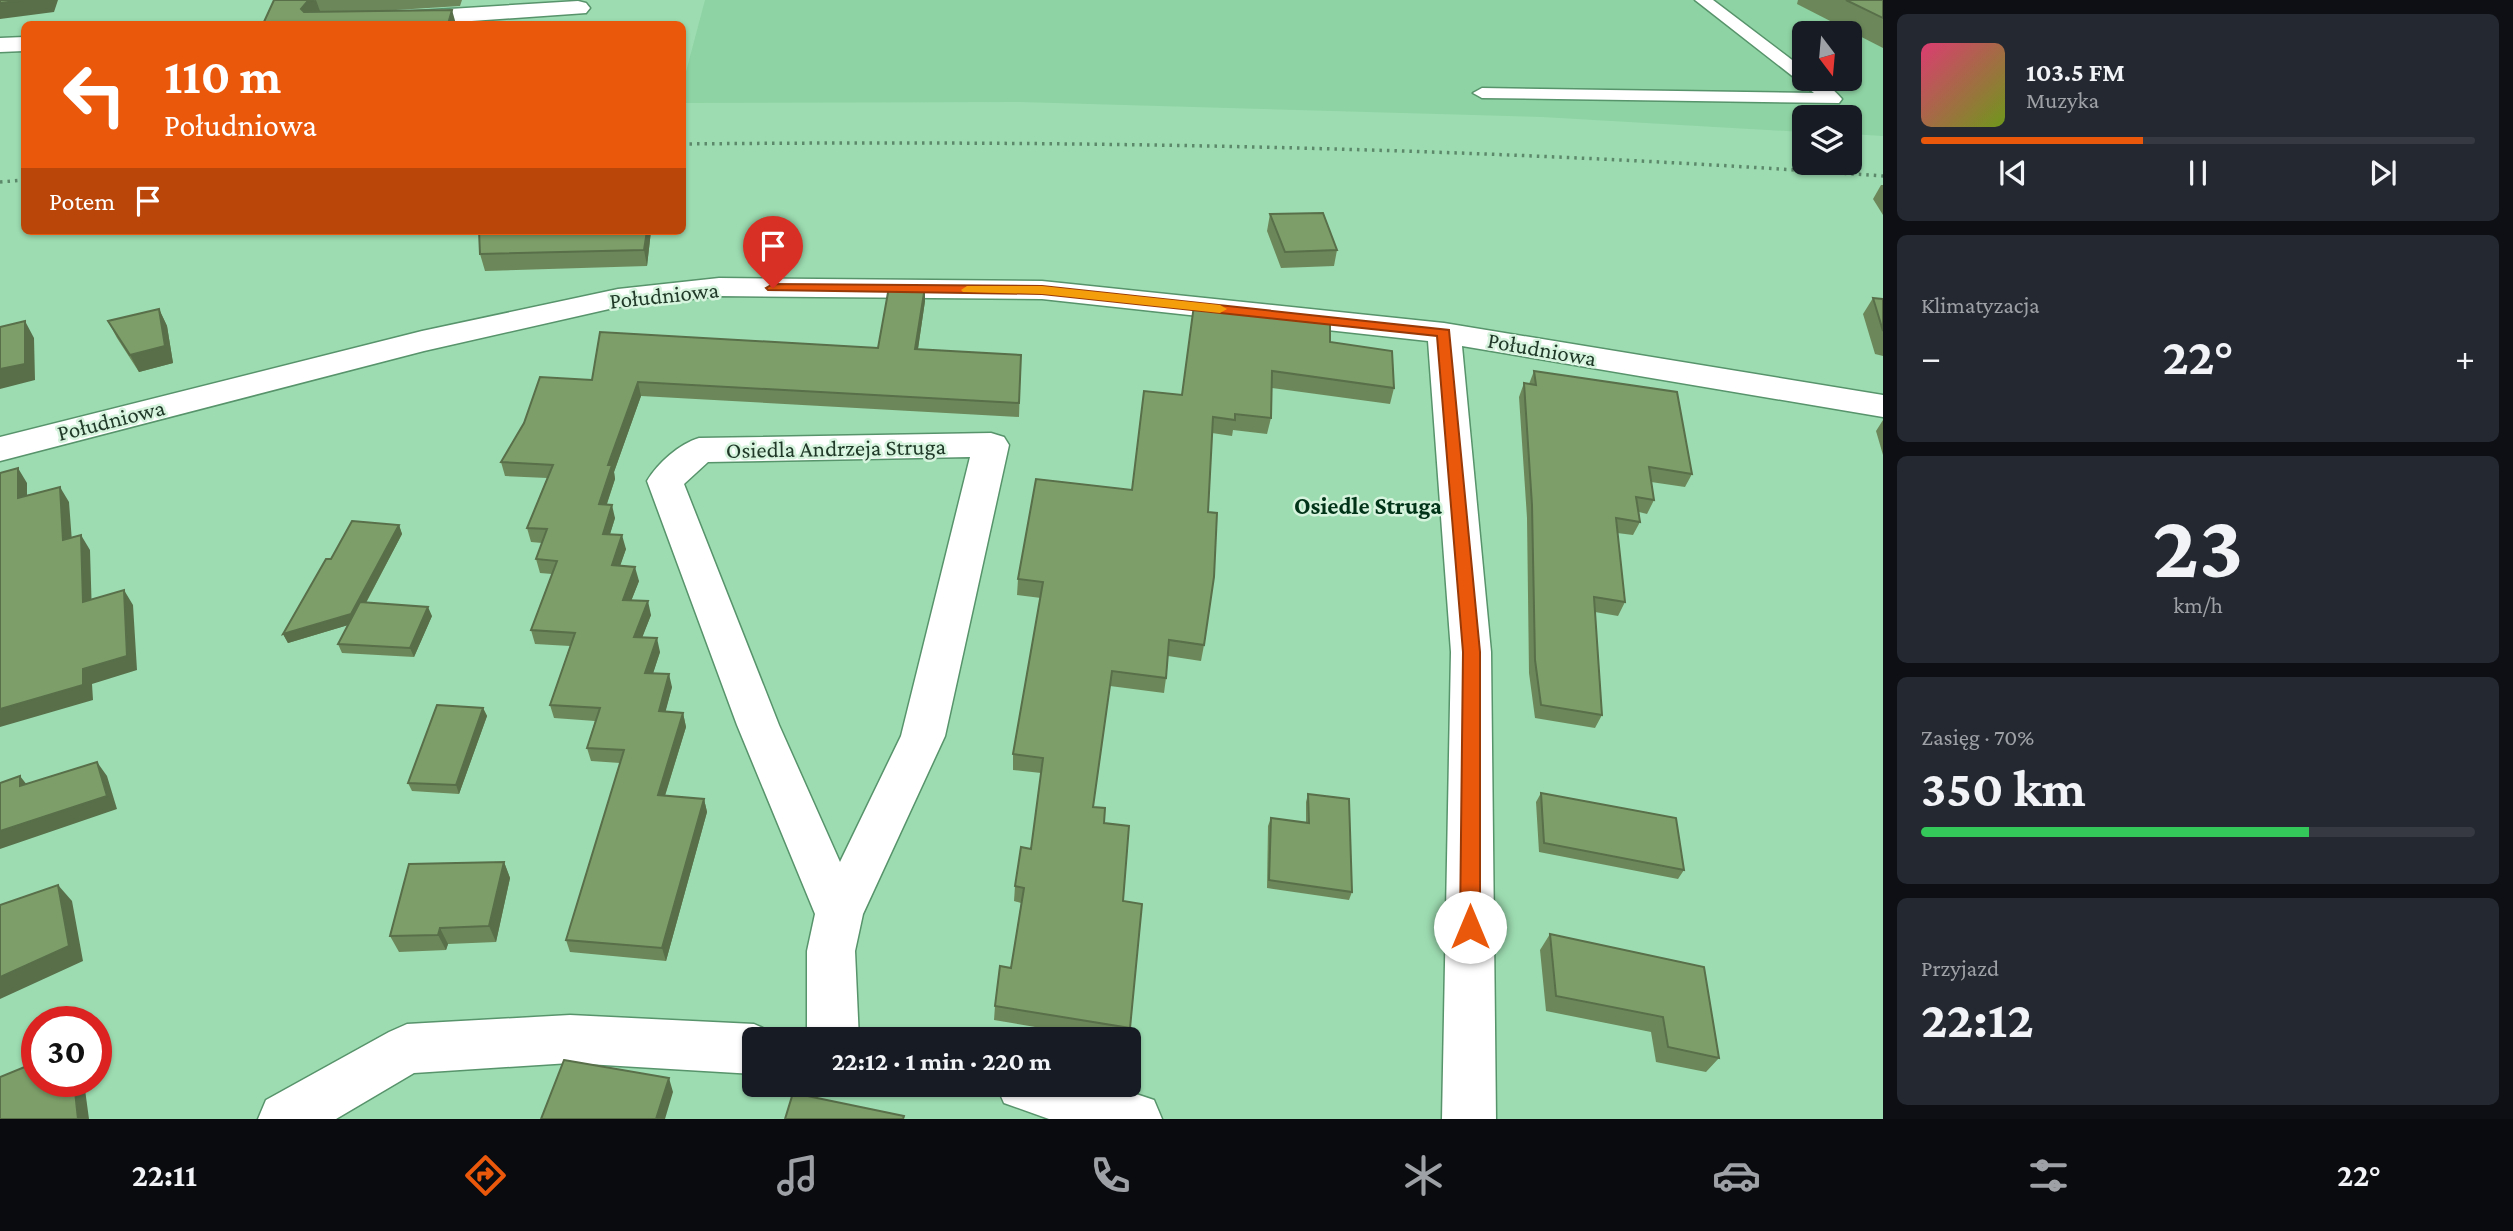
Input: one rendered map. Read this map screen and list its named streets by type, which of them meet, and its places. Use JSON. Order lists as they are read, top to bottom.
{
  "streets": {
    "street": ["Południowa", "Osiedla Andrzeja Struga"]
  },
  "districts": ["Osiedle Struga"],
  "north": "bottom",
  "page": {
    "turn": ["110 m", "Południowa"],
    "song": ["103.5 FM", "Muzyka"],
    "then": "Potem",
    "tile": [
      "Klimatyzacja",
      ["23", "km/h"],
      ["Zasięg · 70%", "350 km"],
      ["Przyjazd", "22:12"]
    ],
    "heat": ["−", "22°", "+"],
    "limit": "30",
    "trip": "22:12 · 1 min · 220 m",
    "tabs": ["22:11", "22°"]
  }
}
